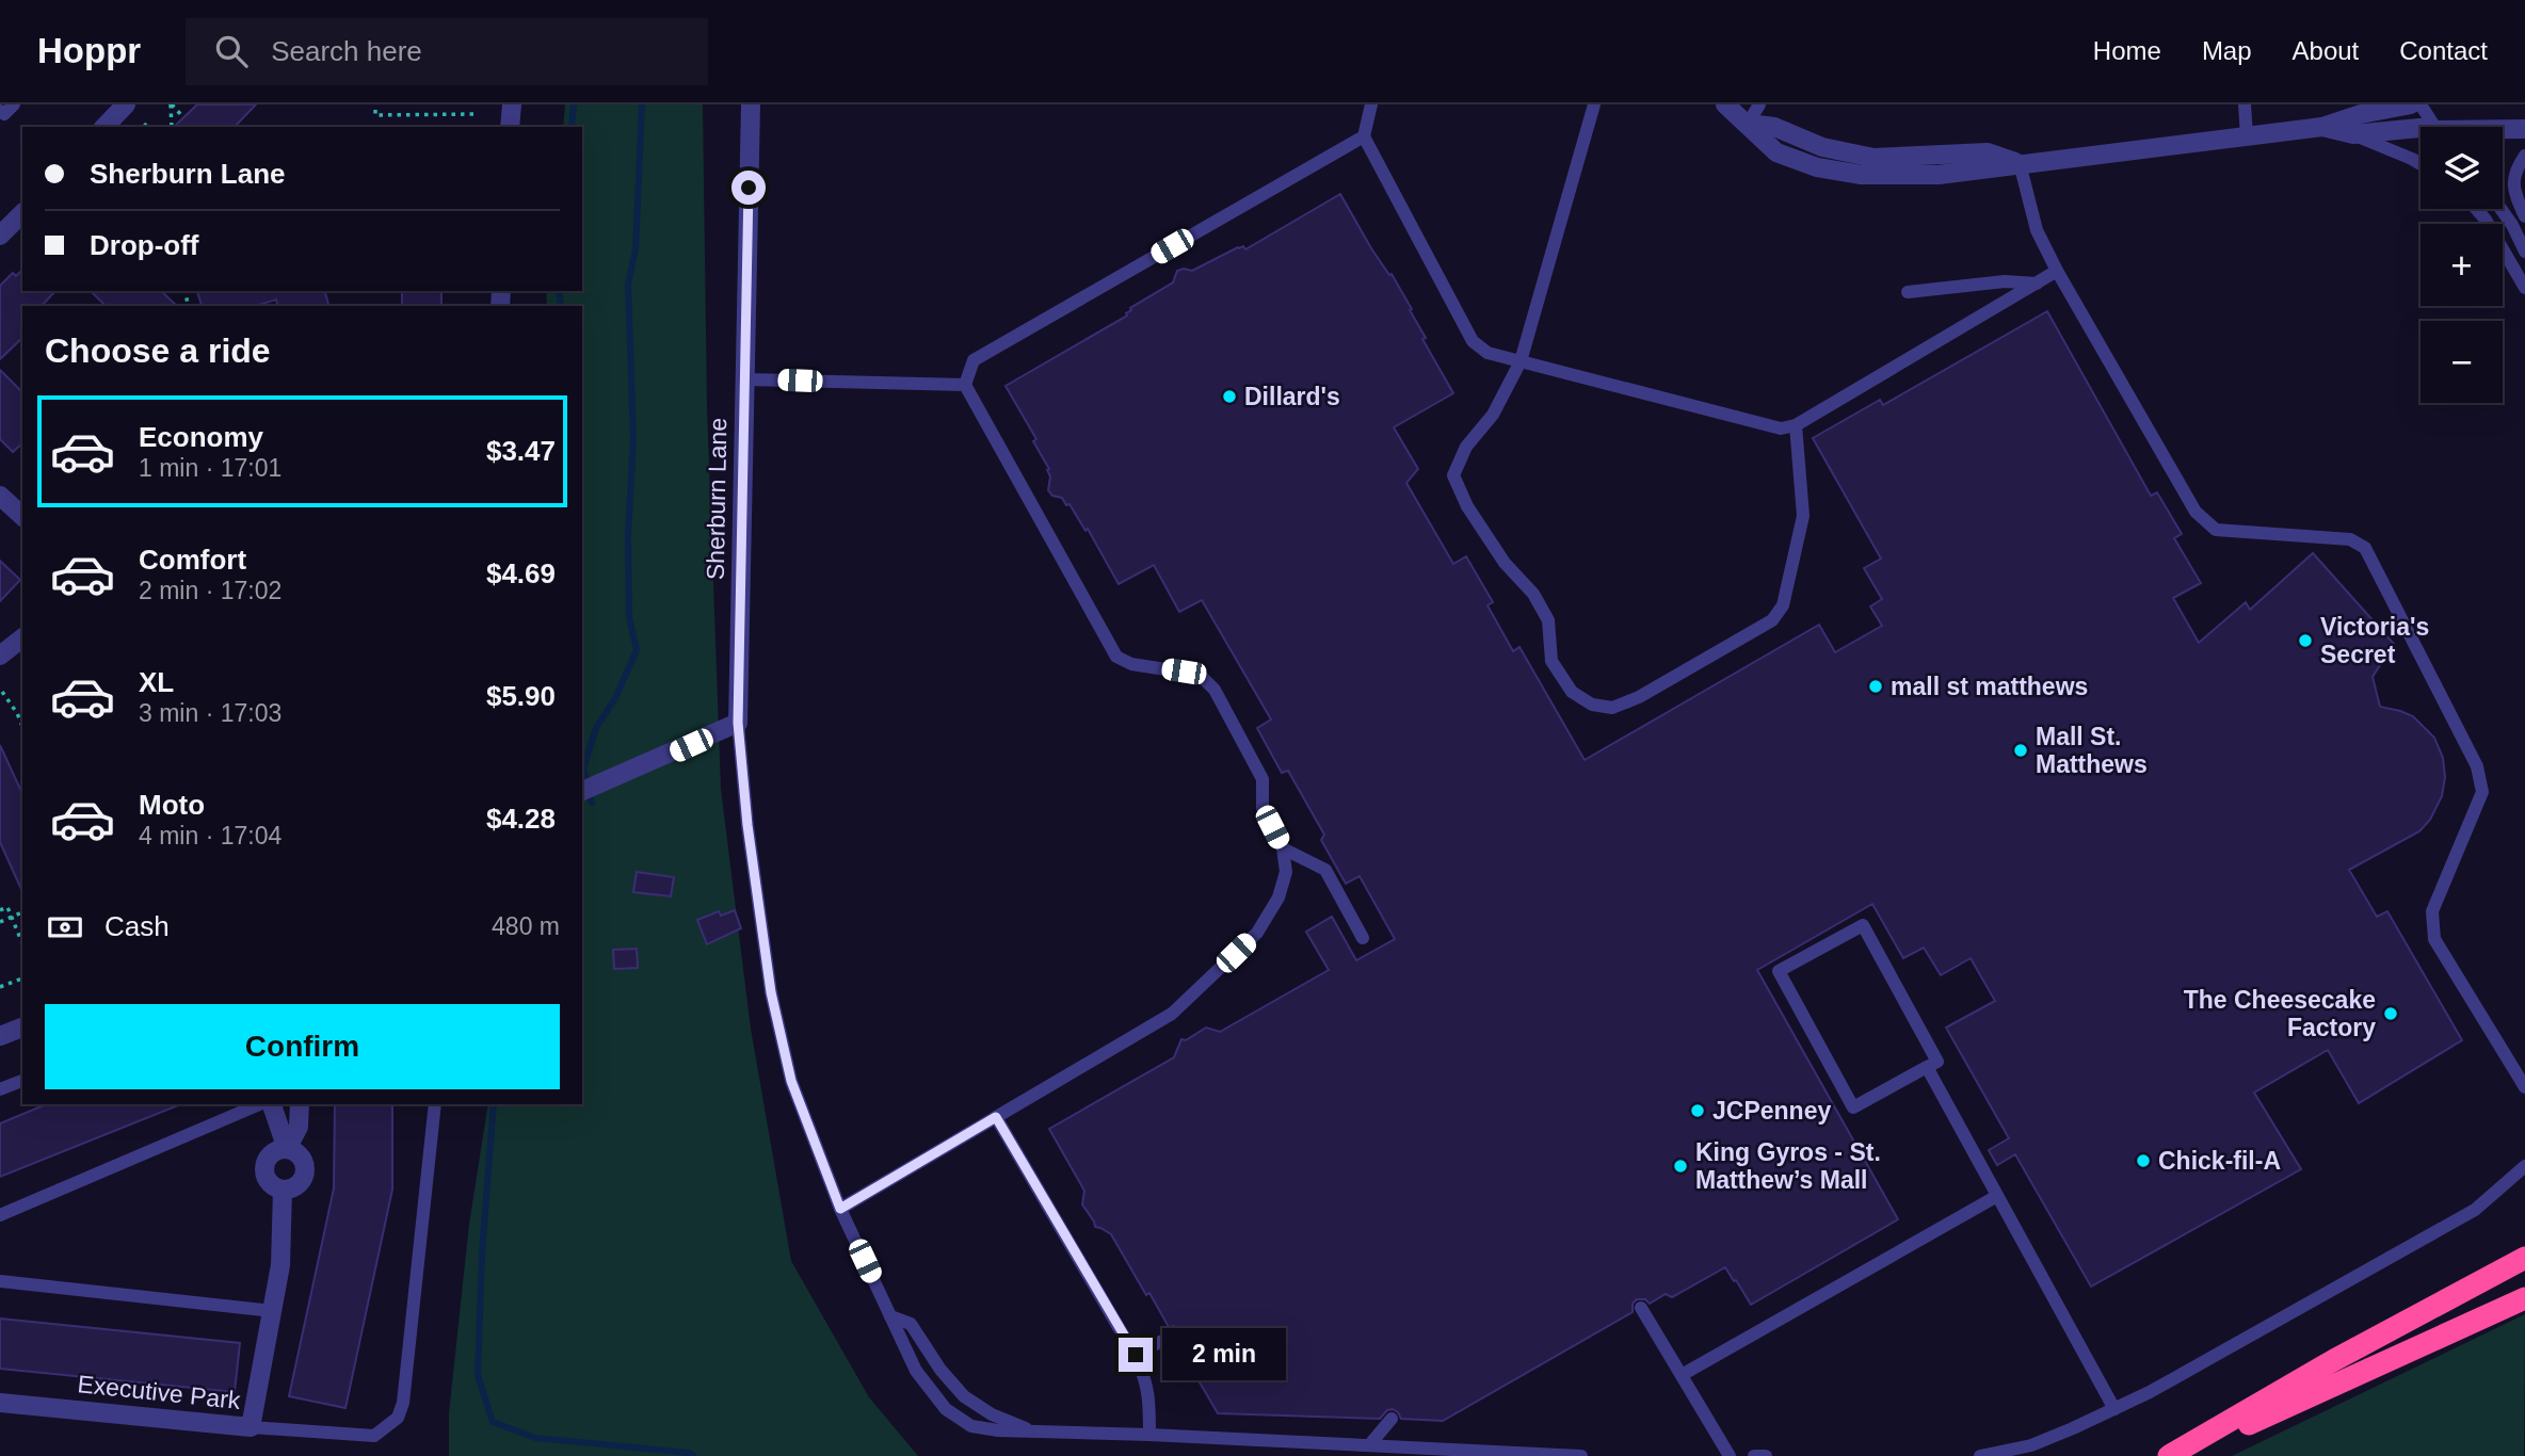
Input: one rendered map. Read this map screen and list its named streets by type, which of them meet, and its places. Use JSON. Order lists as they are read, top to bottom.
{
  "streets": {
    "street": ["Sherburn Lane", "Executive Park"]
  },
  "places": [
    "Dillard's",
    "Victoria's Secret",
    "mall st matthews",
    "Mall St. Matthews",
    "The Cheesecake Factory",
    "JCPenney",
    "Chick-fil-A",
    "King Gyros - St. Matthew’s Mall"
  ],
  "page": {
    "header": "Hoppr",
    "search": "Search here",
    "nav": [
      "Home",
      "Map",
      "About",
      "Contact"
    ],
    "map_buttons": ["+", "−"],
    "banner": ["Sherburn Lane", "Drop-off"],
    "heading": "Choose a ride",
    "list": [
      {
        "name": "Economy",
        "note": "1 min · 17:01",
        "value": "$3.47"
      },
      {
        "name": "Comfort",
        "note": "2 min · 17:02",
        "value": "$4.69"
      },
      {
        "name": "XL",
        "note": "3 min · 17:03",
        "value": "$5.90"
      },
      {
        "name": "Moto",
        "note": "4 min · 17:04",
        "value": "$4.28"
      }
    ],
    "pay": ["Cash", "480 m"],
    "buttons": "Confirm",
    "bubble": "2 min"
  }
}
